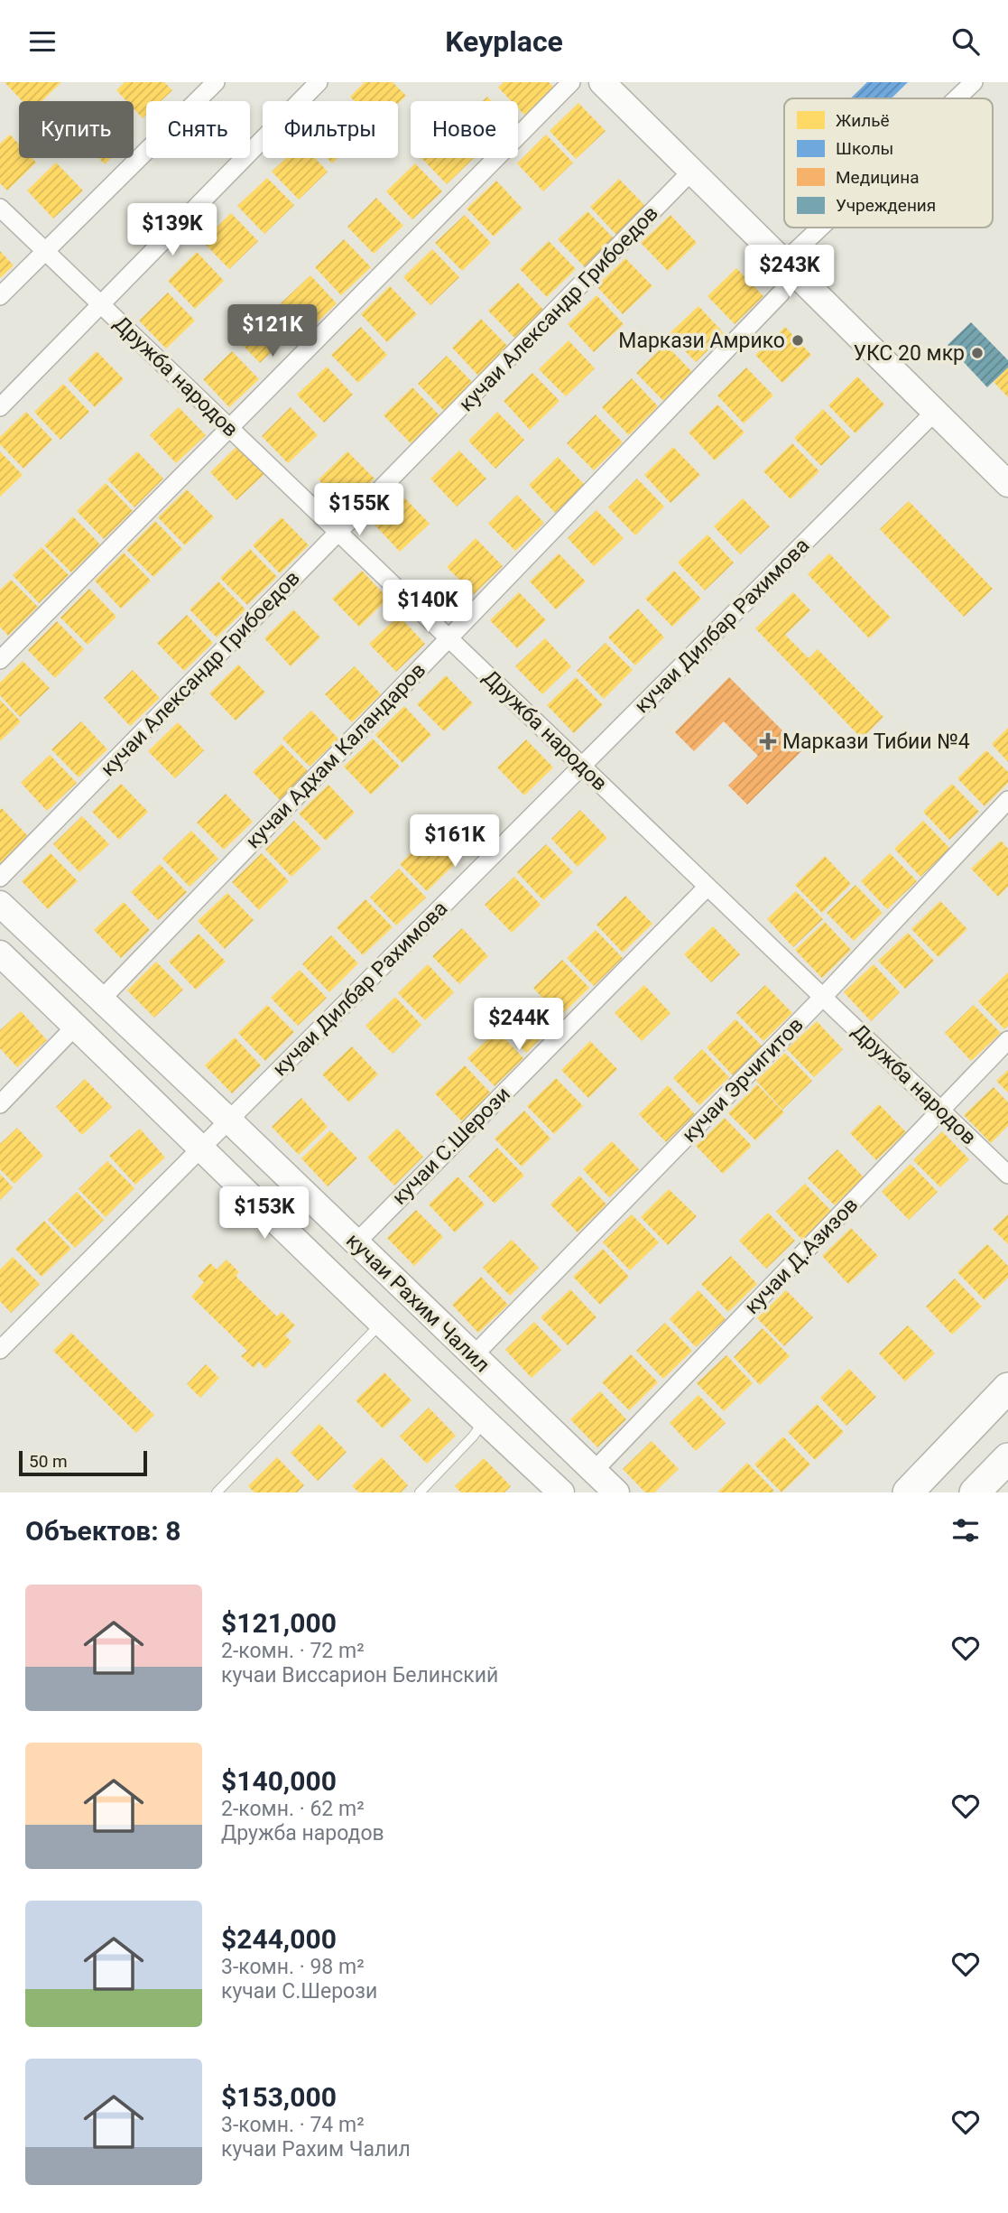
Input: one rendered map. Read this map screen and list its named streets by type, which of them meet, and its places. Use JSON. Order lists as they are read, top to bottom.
{
  "streets": {
    "main road": ["кучаи Рахим Чалил"],
    "street": [
      "кучаи Александр Грибоедов",
      "Дружба народов",
      "кучаи Дилбар Рахимова",
      "кучаи Адхам Каландаров",
      "кучаи Эрчигитов",
      "кучаи С.Шерози",
      "кучаи Д.Азизов"
    ]
  },
  "crossings": [
    ["кучаи Александр Грибоедов", "Дружба народов"],
    ["Дружба народов", "кучаи Дилбар Рахимова"],
    ["Дружба народов", "кучаи Адхам Каландаров"],
    ["Дружба народов", "кучаи Эрчигитов"],
    ["Дружба народов", "кучаи С.Шерози"],
    ["Дружба народов", "кучаи Д.Азизов"],
    ["кучаи Дилбар Рахимова", "кучаи Рахим Чалил"],
    ["кучаи Адхам Каландаров", "кучаи Рахим Чалил"],
    ["кучаи Эрчигитов", "кучаи Рахим Чалил"],
    ["кучаи С.Шерози", "кучаи Рахим Чалил"],
    ["кучаи Д.Азизов", "кучаи Рахим Чалил"]
  ],
  "places": {
    "other": ["Маркази Амрико", "УКС 20 мкр"],
    "health": ["Маркази Тибии №4"]
  },
  "legend": [
    "Жильё",
    "Школы",
    "Медицина",
    "Учреждения"
  ],
  "scale_bar": "50 m",
  "page": {
    "header": "Keyplace",
    "chip": [
      "Купить",
      "Снять",
      "Фильтры",
      "Новое"
    ],
    "price": [
      "$139K",
      "$243K",
      "$121K",
      "$155K",
      "$140K",
      "$161K",
      "$244K",
      "$153K"
    ],
    "scale": "50 m",
    "heading": "Объектов: 8",
    "list": [
      {
        "name": "$121,000",
        "note": "2-комн. · 72 m² · кучаи Виссарион Белинский"
      },
      {
        "name": "$140,000",
        "note": "2-комн. · 62 m² · Дружба народов"
      },
      {
        "name": "$244,000",
        "note": "3-комн. · 98 m² · кучаи С.Шерози"
      },
      {
        "name": "$153,000",
        "note": "3-комн. · 74 m² · кучаи Рахим Чалил"
      }
    ]
  }
}
